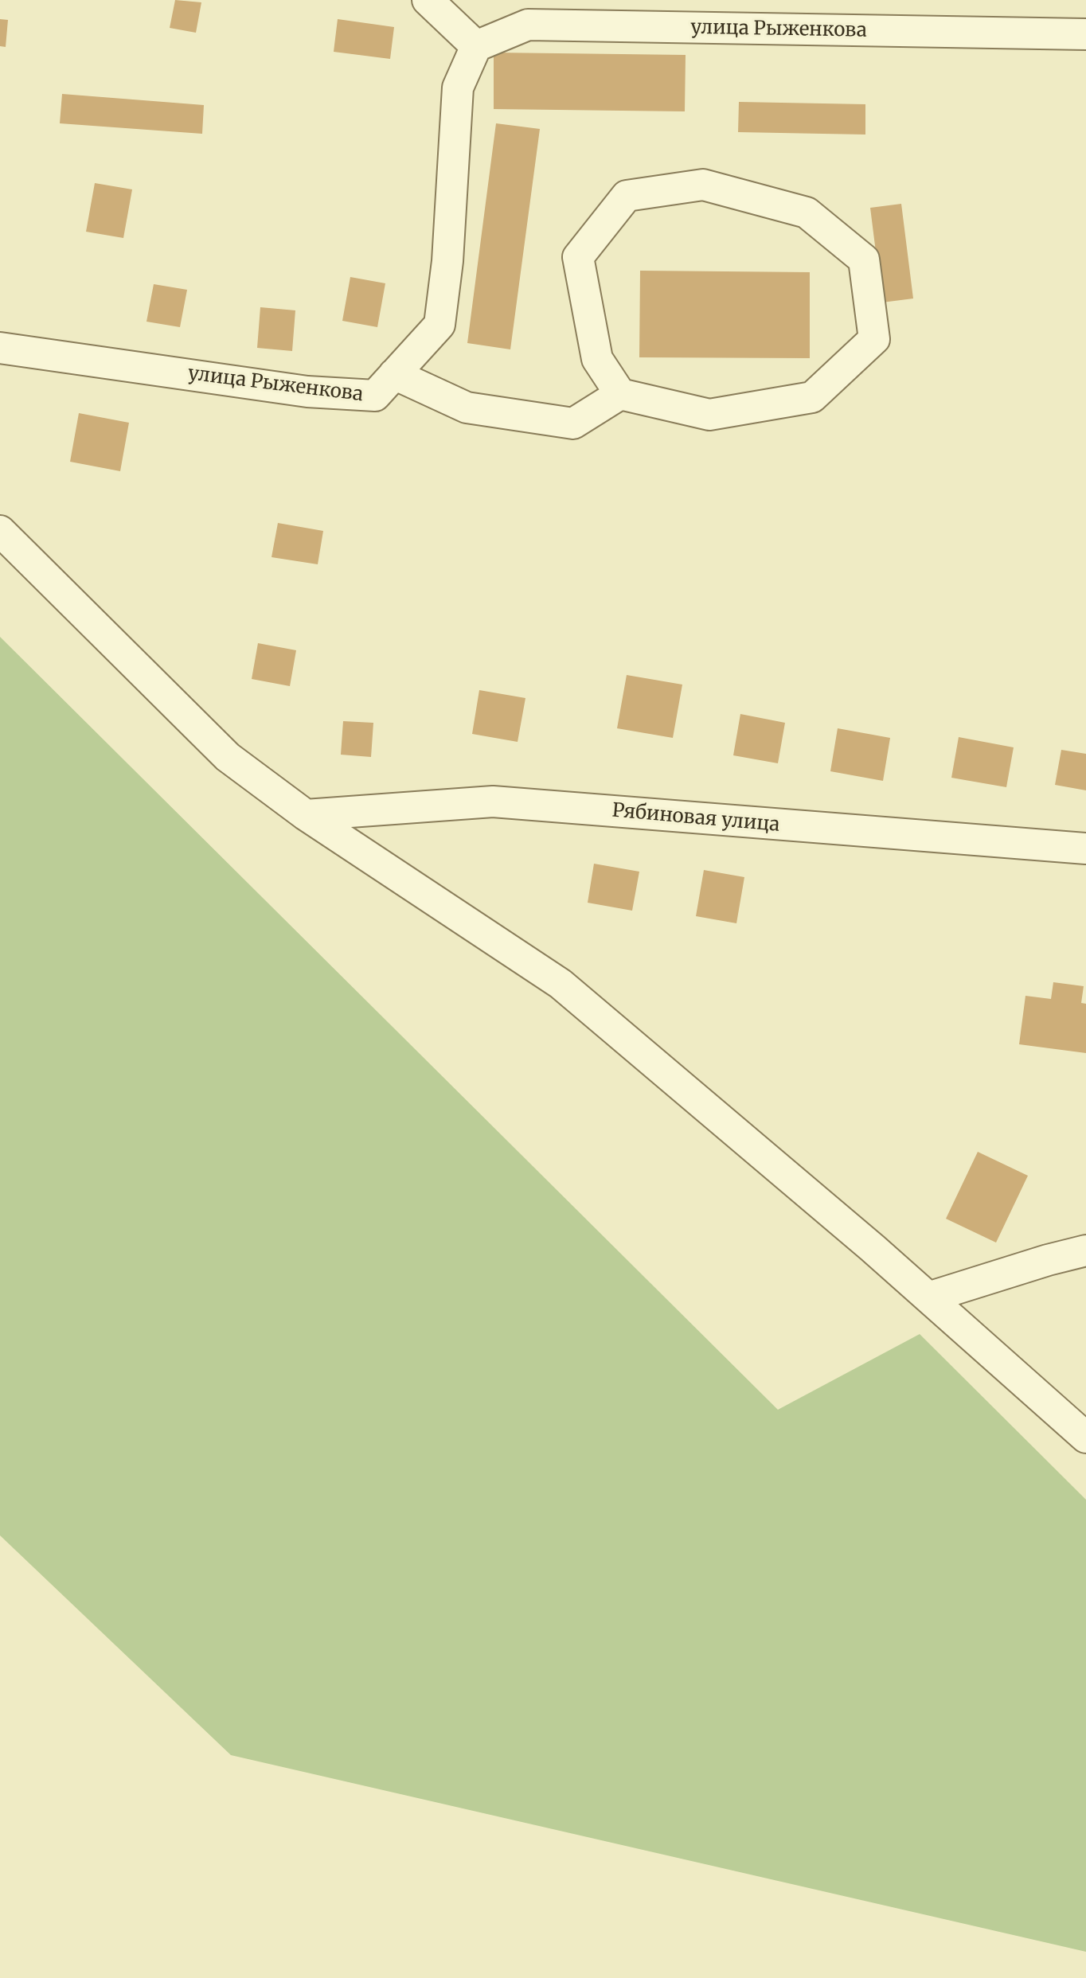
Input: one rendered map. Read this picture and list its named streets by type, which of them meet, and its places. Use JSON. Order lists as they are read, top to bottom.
{
  "streets": {
    "street": ["улица Рыженкова", "Рябиновая улица"]
  }
}
